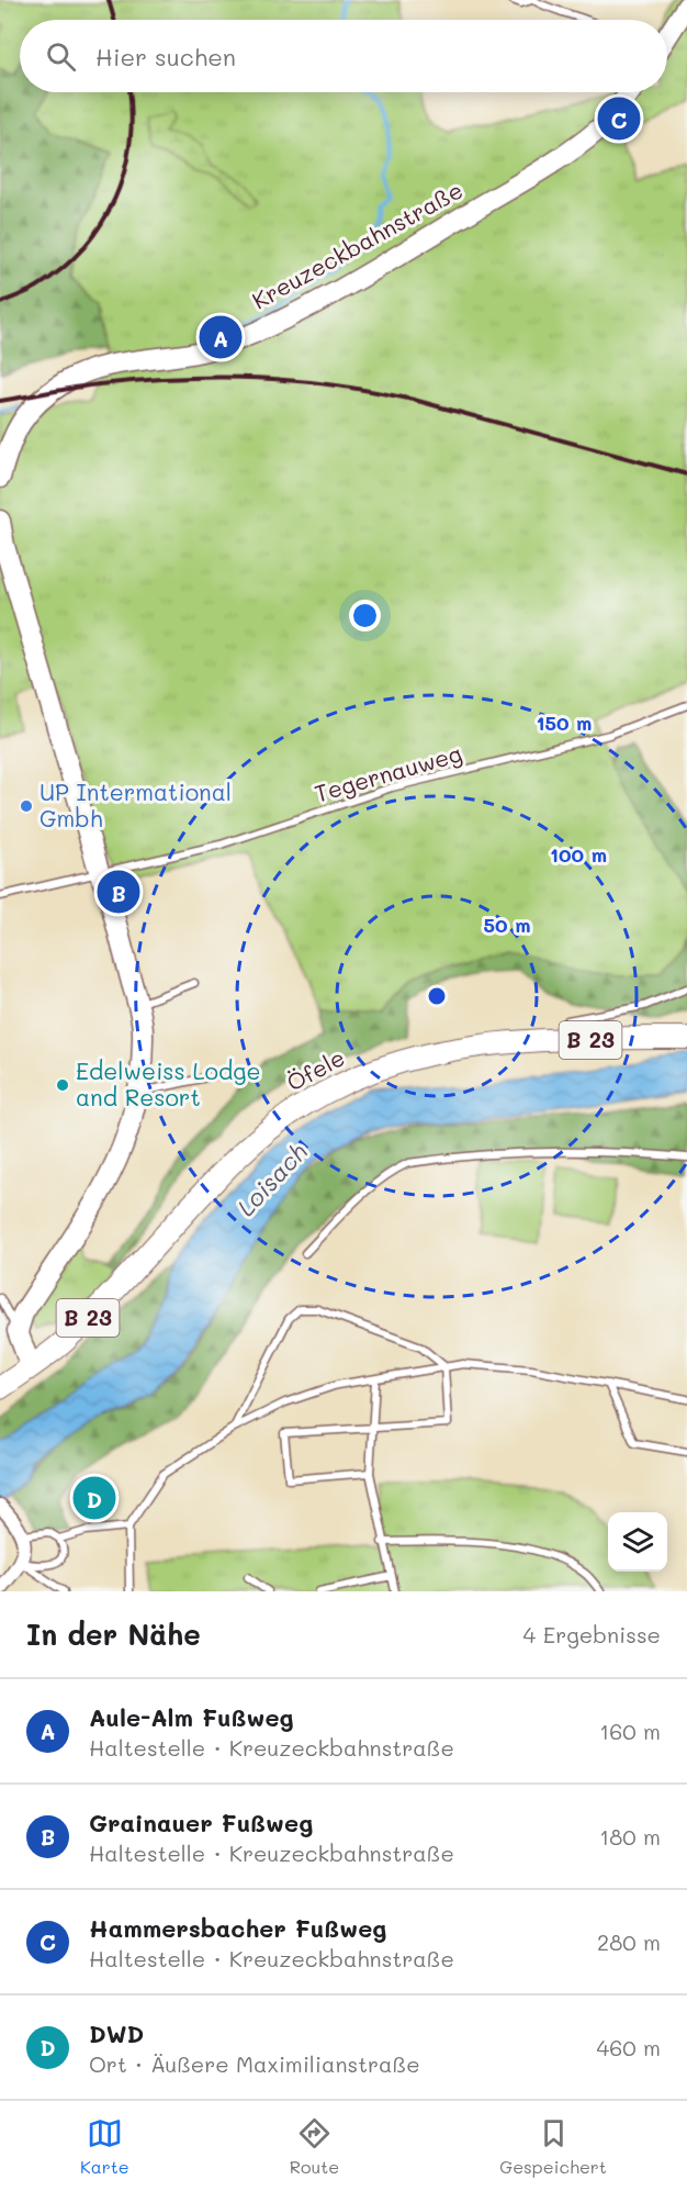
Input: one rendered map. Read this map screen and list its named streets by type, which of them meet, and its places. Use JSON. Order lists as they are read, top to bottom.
{
  "streets": {
    "main road": ["B 23", "Öfele"],
    "street": ["Kreuzeckbahnstraße"],
    "lane": ["Tegernauweg"]
  },
  "crossings": [
    ["B 23", "Öfele"]
  ],
  "water": ["Loisach"],
  "places": ["UP Intermational Gmbh", "Edelweiss Lodge and Resort"],
  "page": {
    "search": "Hier suchen",
    "pins": [
      "C",
      "A",
      "B",
      "D"
    ],
    "heading": ["In der Nähe", "4 Ergebnisse"],
    "list": [
      {
        "mark": "A",
        "name": "Aule-Alm Fußweg",
        "note": "Haltestelle · Kreuzeckbahnstraße",
        "value": "160 m"
      },
      {
        "mark": "B",
        "name": "Grainauer Fußweg",
        "note": "Haltestelle · Kreuzeckbahnstraße",
        "value": "180 m"
      },
      {
        "mark": "C",
        "name": "Hammersbacher Fußweg",
        "note": "Haltestelle · Kreuzeckbahnstraße",
        "value": "280 m"
      },
      {
        "mark": "D",
        "name": "DWD",
        "note": "Ort · Äußere Maximilianstraße",
        "value": "460 m"
      }
    ],
    "nav": ["Karte", "Route", "Gespeichert"]
  },
  "rings": ["150 m", "100 m", "50 m"]
}
